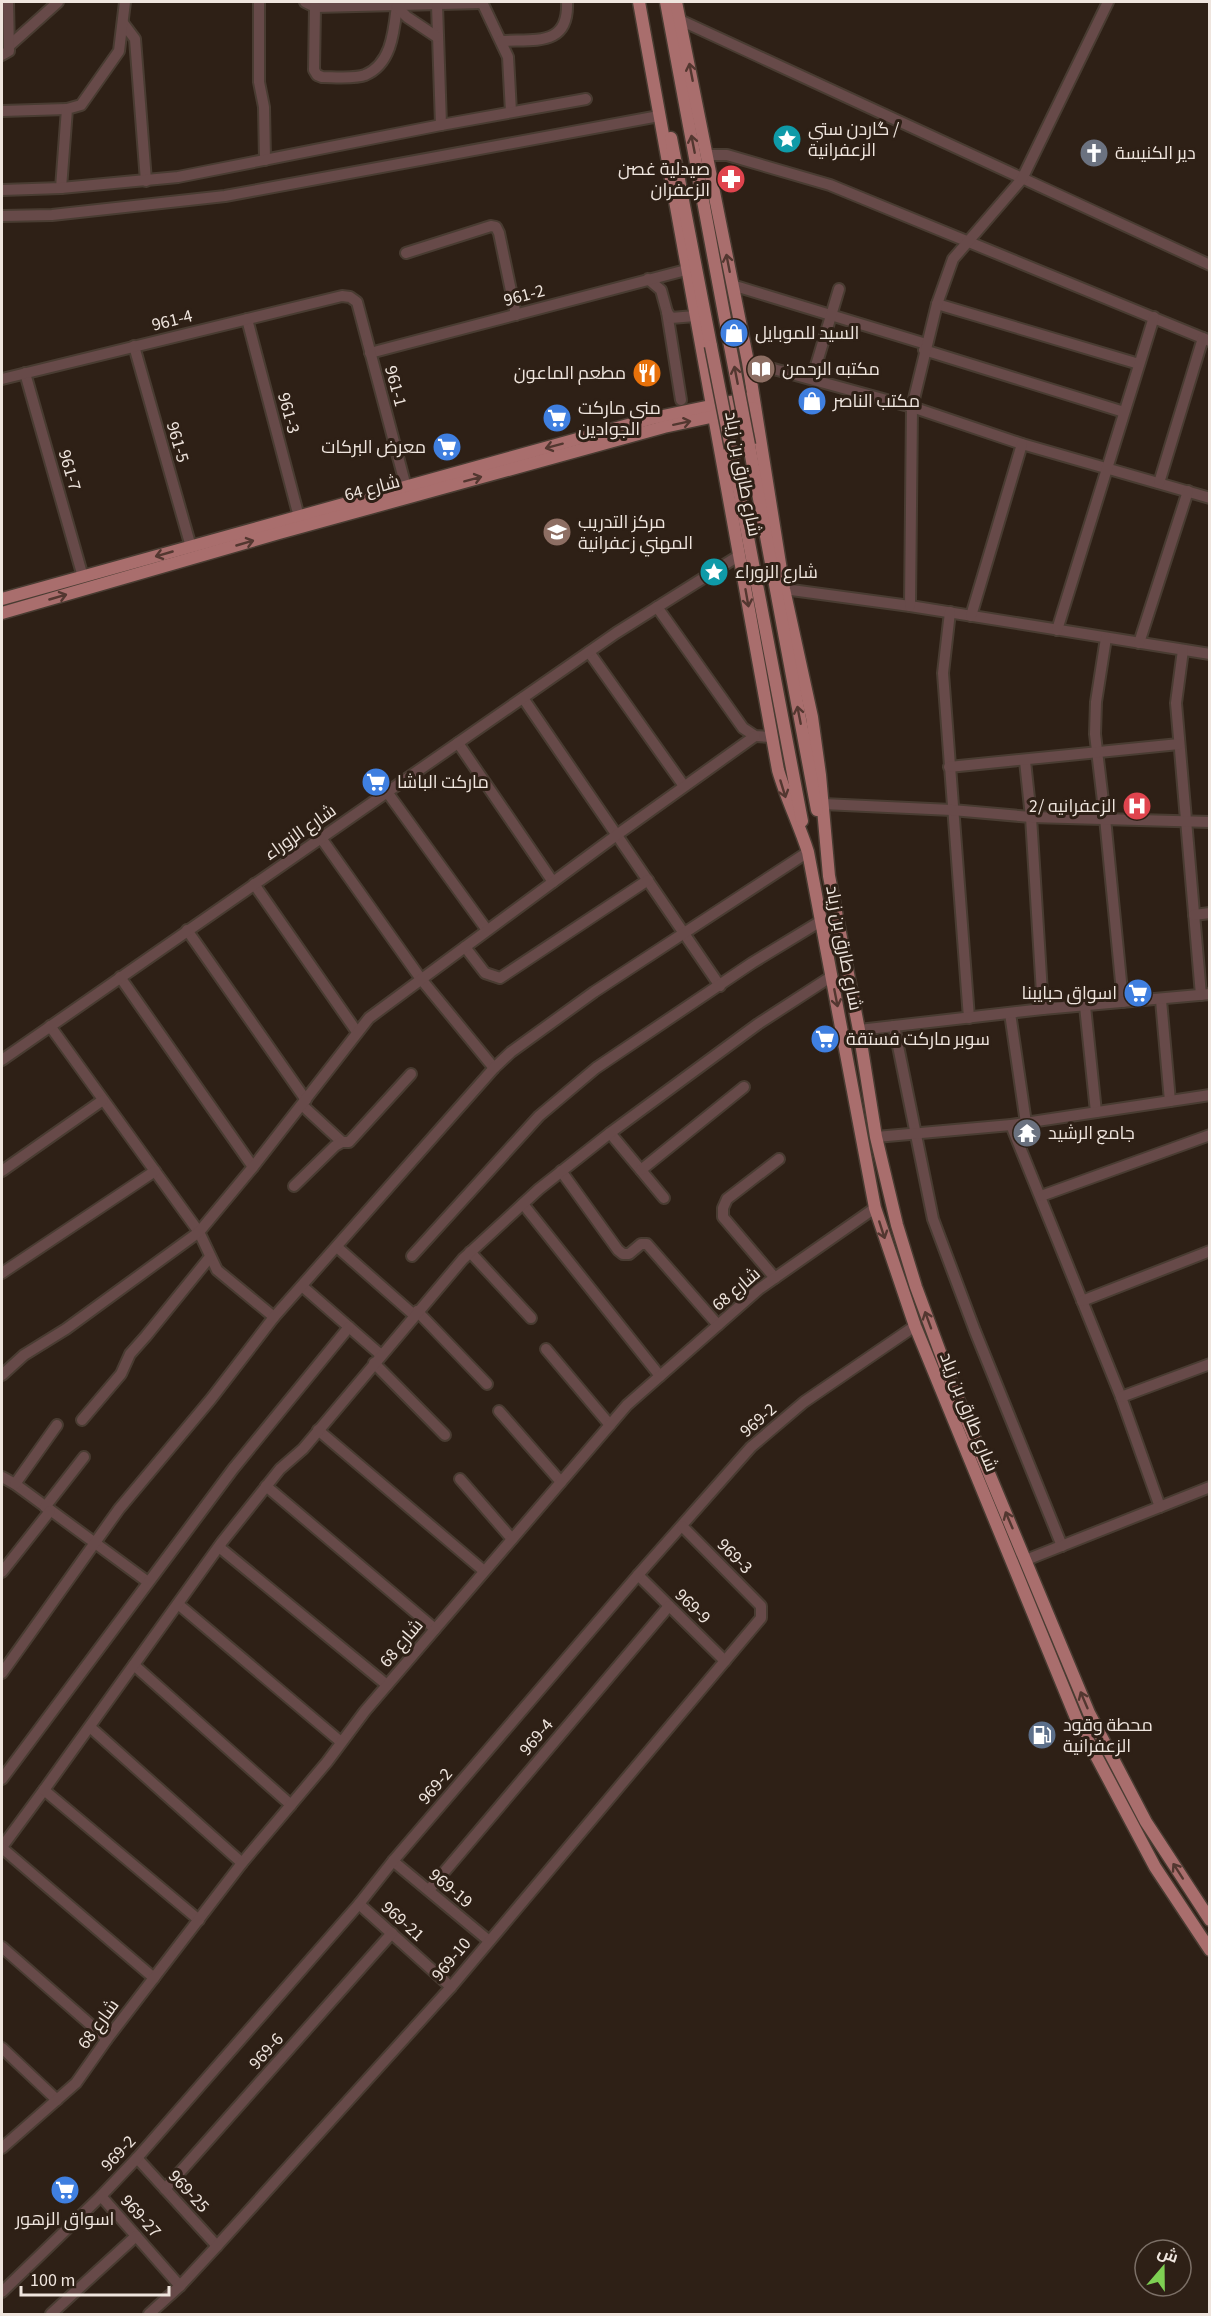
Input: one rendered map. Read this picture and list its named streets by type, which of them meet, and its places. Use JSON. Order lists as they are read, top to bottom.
{
  "streets": {
    "main road": ["شارع طارق بن زياد", "شارع 64"],
    "street": [
      "961-2",
      "961-4",
      "961-1",
      "961-3",
      "961-5",
      "961-7",
      "شارع الزوراء",
      "شارع 68",
      "969-2",
      "969-3",
      "969-9",
      "969-4",
      "969-19",
      "969-21",
      "969-10",
      "969-6",
      "969-25",
      "969-27"
    ]
  },
  "crossings": [
    ["961-2", "961-1"],
    ["961-2", "شارع طارق بن زياد"],
    ["961-4", "961-1"],
    ["961-4", "961-3"],
    ["961-4", "961-5"],
    ["961-4", "961-7"],
    ["961-1", "شارع 64"],
    ["961-3", "شارع 64"],
    ["961-5", "شارع 64"],
    ["961-7", "شارع 64"],
    ["شارع طارق بن زياد", "شارع 64"],
    ["شارع طارق بن زياد", "شارع الزوراء"],
    ["شارع طارق بن زياد", "شارع 68"],
    ["شارع طارق بن زياد", "969-2"],
    ["969-2", "969-3"],
    ["969-2", "969-9"],
    ["969-2", "969-19"],
    ["969-2", "969-21"],
    ["969-2", "969-25"],
    ["969-2", "969-27"],
    ["969-3", "969-10"],
    ["969-9", "969-4"],
    ["969-9", "969-10"],
    ["969-4", "969-19"],
    ["969-19", "969-10"],
    ["969-21", "969-10"],
    ["969-21", "969-6"],
    ["969-10", "969-25"],
    ["969-10", "969-27"],
    ["969-6", "969-25"]
  ],
  "places": {
    "place": ["گاردن ستي / الزعفرانية", "شارع الزوراء"],
    "church": ["دير الكنيسة"],
    "pharmacy": ["صيدلية غصن الزعفران"],
    "shop": ["السيد للموبايل", "مكتب الناصر"],
    "library": ["مكتبه الرحمن"],
    "restaurant": ["مطعم الماعون"],
    "supermarket": [
      "مني ماركت الجوادين",
      "معرض البركات",
      "ماركت الباشا",
      "اسواق حبايبنا",
      "سوبر ماركت فستقة",
      "اسواق الزهور"
    ],
    "school or university": ["مركز التدريب المهني زعفرانية"],
    "hospital": ["الزعفرانيه /2"],
    "temple": ["جامع الرشيد"],
    "fuel station": ["محطة وقود الزعفرانية"]
  },
  "scale_bar": "100 m",
  "north": "top"
}
